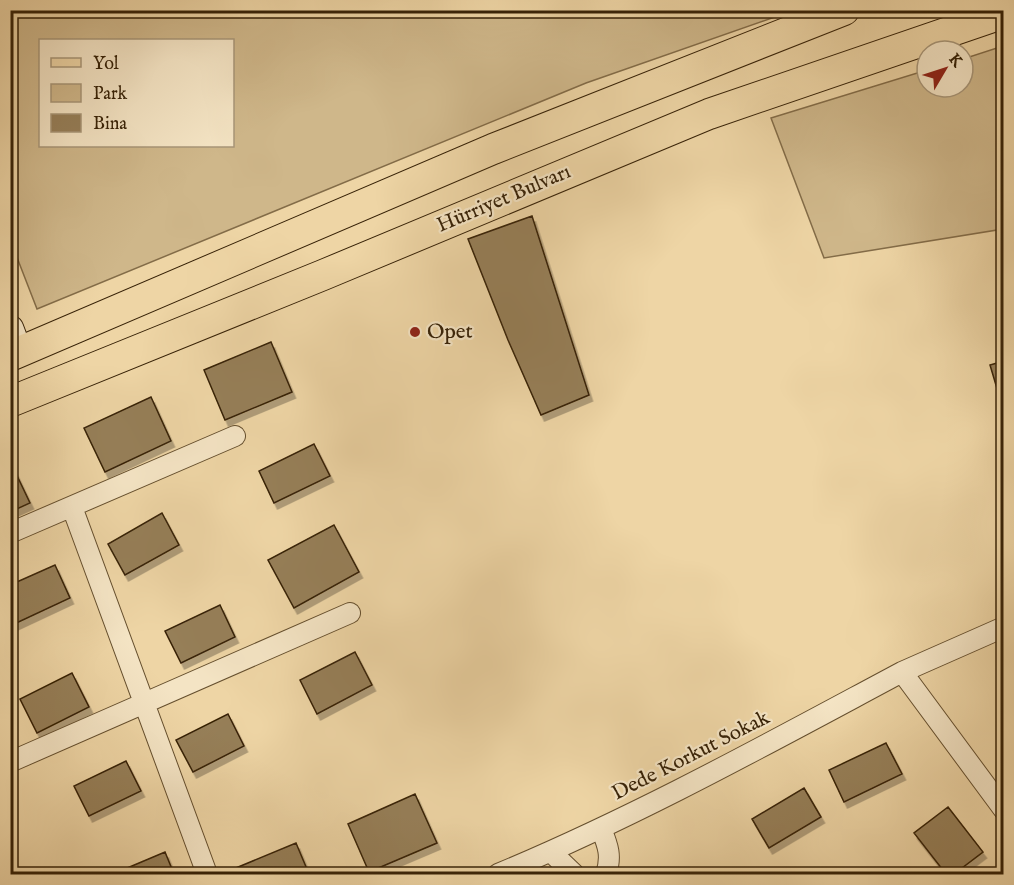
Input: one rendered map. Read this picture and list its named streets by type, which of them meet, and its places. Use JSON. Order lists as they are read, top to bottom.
{
  "streets": {
    "main road": ["Hürriyet Bulvarı"],
    "street": ["Dede Korkut Sokak"]
  },
  "places": ["Opet"],
  "legend": ["Yol", "Park", "Bina"],
  "north": "top right"
}
